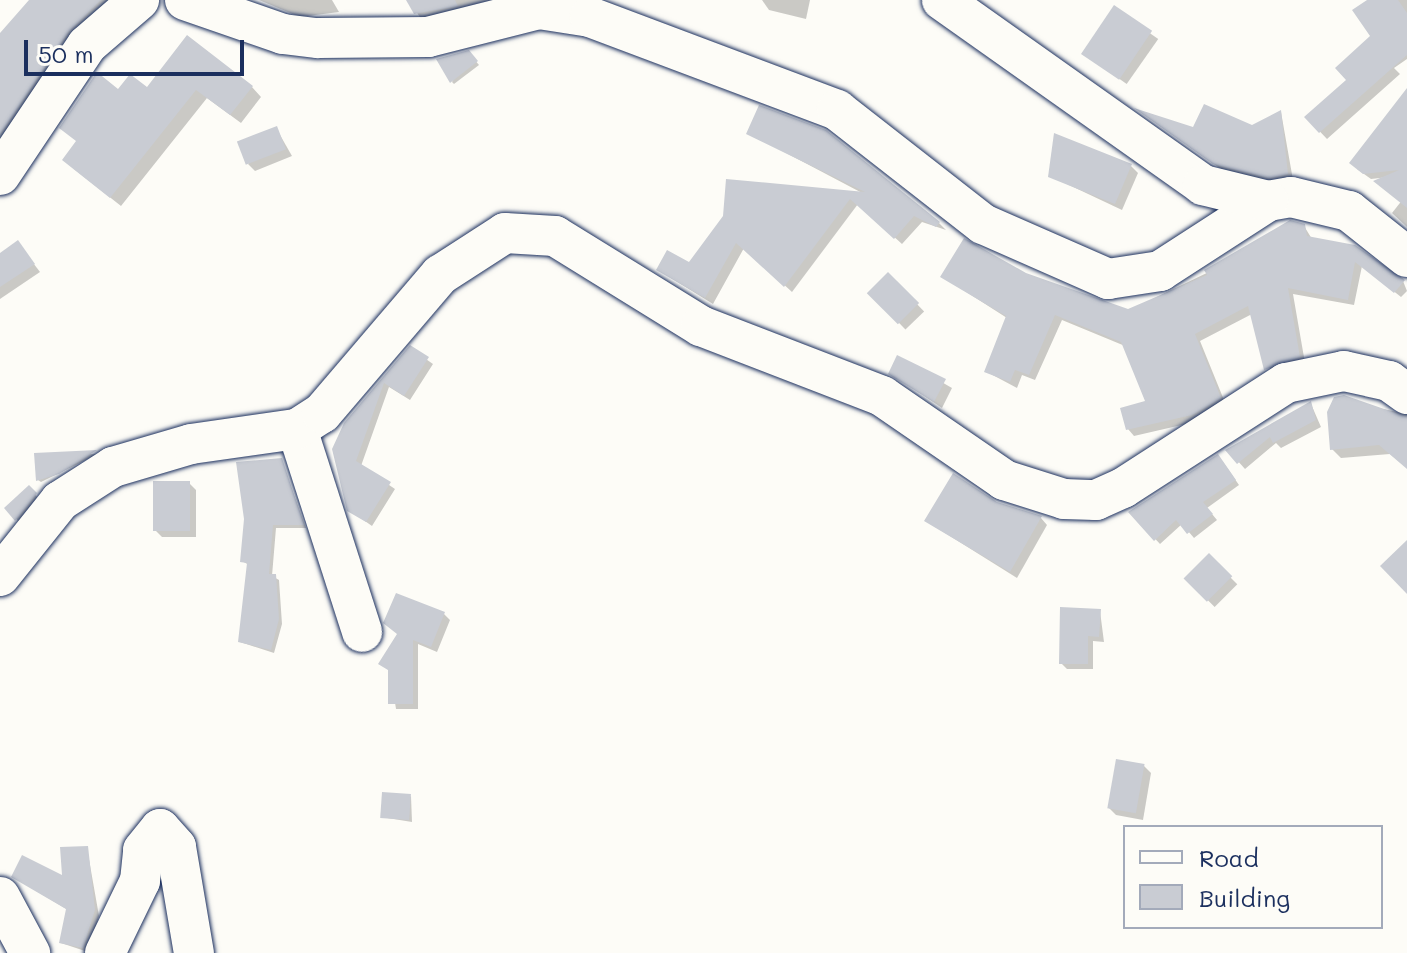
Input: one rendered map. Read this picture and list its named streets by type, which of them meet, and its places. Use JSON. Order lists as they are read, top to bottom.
{
  "legend": ["Road", "Building"],
  "scale_bar": "50 m"
}
